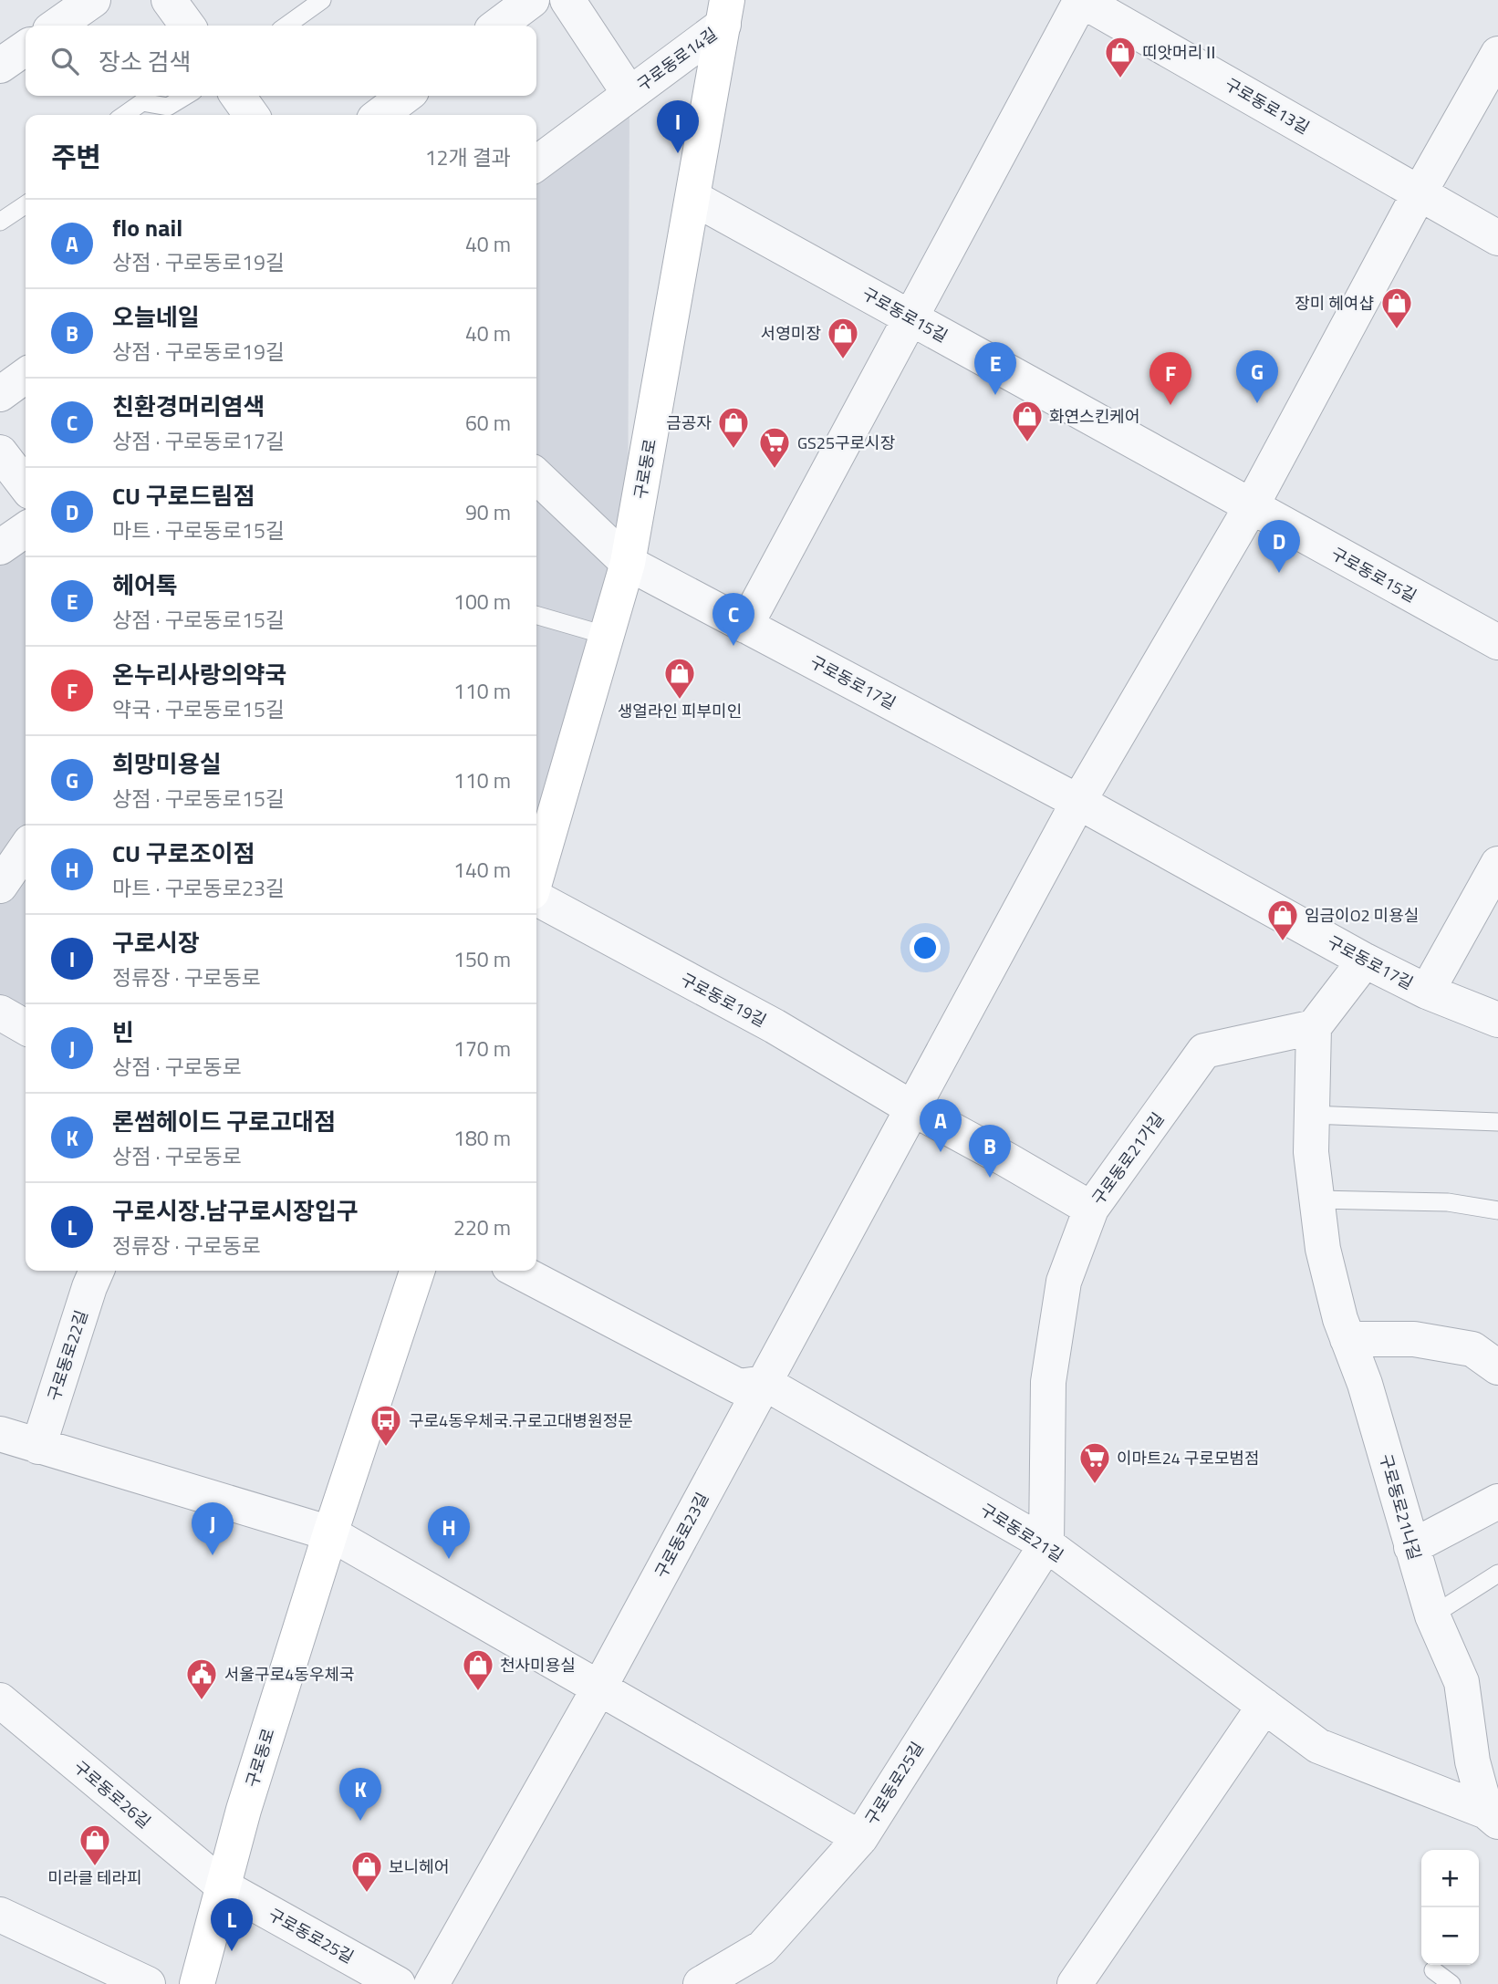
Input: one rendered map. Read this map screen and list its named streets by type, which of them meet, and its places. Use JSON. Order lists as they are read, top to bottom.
{
  "streets": {
    "main road": ["구로동로"],
    "street": [
      "구로동로14길",
      "구로동로13길",
      "구로동로15길",
      "구로동로17길",
      "구로동로19길",
      "구로동로21가길",
      "구로동로22길",
      "구로동로21나길",
      "구로동로21길",
      "구로동로23길",
      "구로동로25길",
      "구로동로26길"
    ]
  },
  "crossings": [
    ["구로동로14길", "구로동로"],
    ["구로동로15길", "구로동로"],
    ["구로동로", "구로동로17길"],
    ["구로동로", "구로동로25길"],
    ["구로동로", "구로동로26길"],
    ["구로동로19길", "구로동로21가길"],
    ["구로동로21가길", "구로동로21나길"],
    ["구로동로21가길", "구로동로21길"],
    ["구로동로21가길", "구로동로25길"],
    ["구로동로21나길", "구로동로21길"],
    ["구로동로21길", "구로동로23길"],
    ["구로동로21길", "구로동로25길"],
    ["구로동로25길", "구로동로26길"]
  ],
  "places": {
    "shop": [
      "띠앗머리Ⅱ",
      "장미 헤여샵",
      "서영미장",
      "화연스킨케어",
      "금공자",
      "생얼라인 피부미인",
      "임금이O2 미용실",
      "천사미용실",
      "미라클 테라피",
      "보니헤어"
    ],
    "supermarket": ["GS25구로시장", "이마트24 구로모범점"],
    "bus stop": ["구로4동우체국.구로고대병원정문"],
    "public building": ["서울구로4동우체국"]
  },
  "page": {
    "search": "장소 검색",
    "pins": [
      "I",
      "E",
      "G",
      "F",
      "D",
      "C",
      "A",
      "B",
      "J",
      "H",
      "K",
      "L"
    ],
    "heading": ["주변", "12개 결과"],
    "list": [
      {
        "mark": "A",
        "name": "flo nail",
        "note": "상점 · 구로동로19길",
        "value": "40 m"
      },
      {
        "mark": "B",
        "name": "오늘네일",
        "note": "상점 · 구로동로19길",
        "value": "40 m"
      },
      {
        "mark": "C",
        "name": "친환경머리염색",
        "note": "상점 · 구로동로17길",
        "value": "60 m"
      },
      {
        "mark": "D",
        "name": "CU 구로드림점",
        "note": "마트 · 구로동로15길",
        "value": "90 m"
      },
      {
        "mark": "E",
        "name": "헤어톡",
        "note": "상점 · 구로동로15길",
        "value": "100 m"
      },
      {
        "mark": "F",
        "name": "온누리사랑의약국",
        "note": "약국 · 구로동로15길",
        "value": "110 m"
      },
      {
        "mark": "G",
        "name": "희망미용실",
        "note": "상점 · 구로동로15길",
        "value": "110 m"
      },
      {
        "mark": "H",
        "name": "CU 구로조이점",
        "note": "마트 · 구로동로23길",
        "value": "140 m"
      },
      {
        "mark": "I",
        "name": "구로시장",
        "note": "정류장 · 구로동로",
        "value": "150 m"
      },
      {
        "mark": "J",
        "name": "빈",
        "note": "상점 · 구로동로",
        "value": "170 m"
      },
      {
        "mark": "K",
        "name": "론썸헤이드 구로고대점",
        "note": "상점 · 구로동로",
        "value": "180 m"
      },
      {
        "mark": "L",
        "name": "구로시장.남구로시장입구",
        "note": "정류장 · 구로동로",
        "value": "220 m"
      }
    ],
    "map_buttons": ["+", "−"]
  }
}
